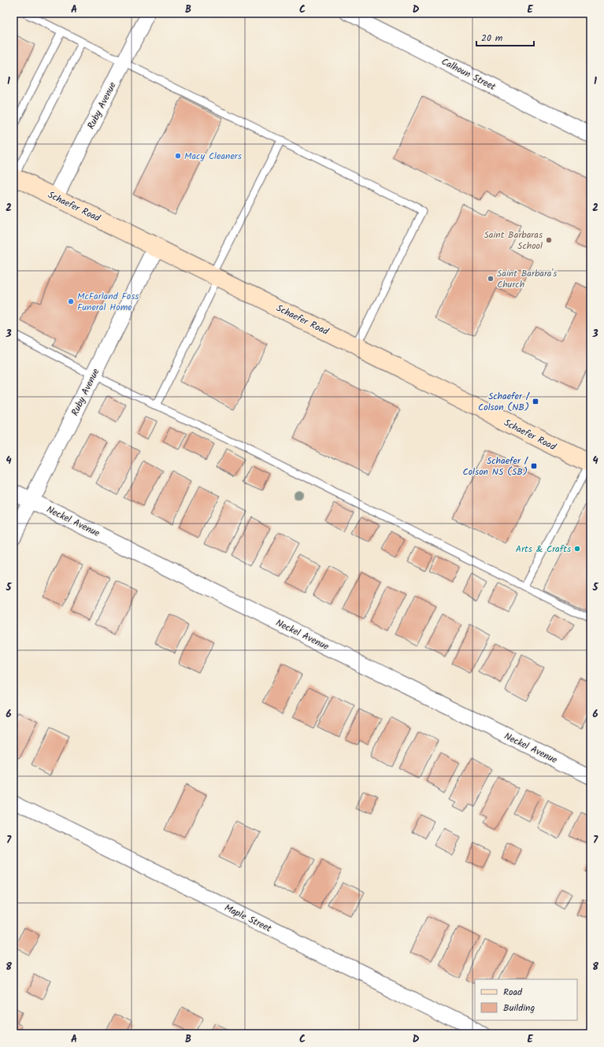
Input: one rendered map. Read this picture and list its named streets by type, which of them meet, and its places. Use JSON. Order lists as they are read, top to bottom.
{
  "streets": {
    "main road": ["Schaefer Road"],
    "street": [
      "Calhoun Street",
      "Ruby Avenue",
      "Neckel Avenue",
      "Maple Street"
    ]
  },
  "crossings": [
    ["Ruby Avenue", "Schaefer Road"],
    ["Ruby Avenue", "Neckel Avenue"]
  ],
  "places": {
    "other": [
      "Macy Cleaners",
      "Saint Barbaras School",
      "Saint Barbara's Church",
      "McFarland Foss Funeral Home",
      "Arts & Crafts"
    ],
    "transit": ["Schaefer / Colson (NB)", "Schaefer / Colson NS (SB)"]
  },
  "legend": ["Road", "Building"],
  "scale_bar": "20 m",
  "grid": {
    "columns": [
      "A",
      "B",
      "C",
      "D",
      "E"
    ],
    "rows": [
      "1",
      "2",
      "3",
      "4",
      "5",
      "6",
      "7",
      "8"
    ]
  }
}
